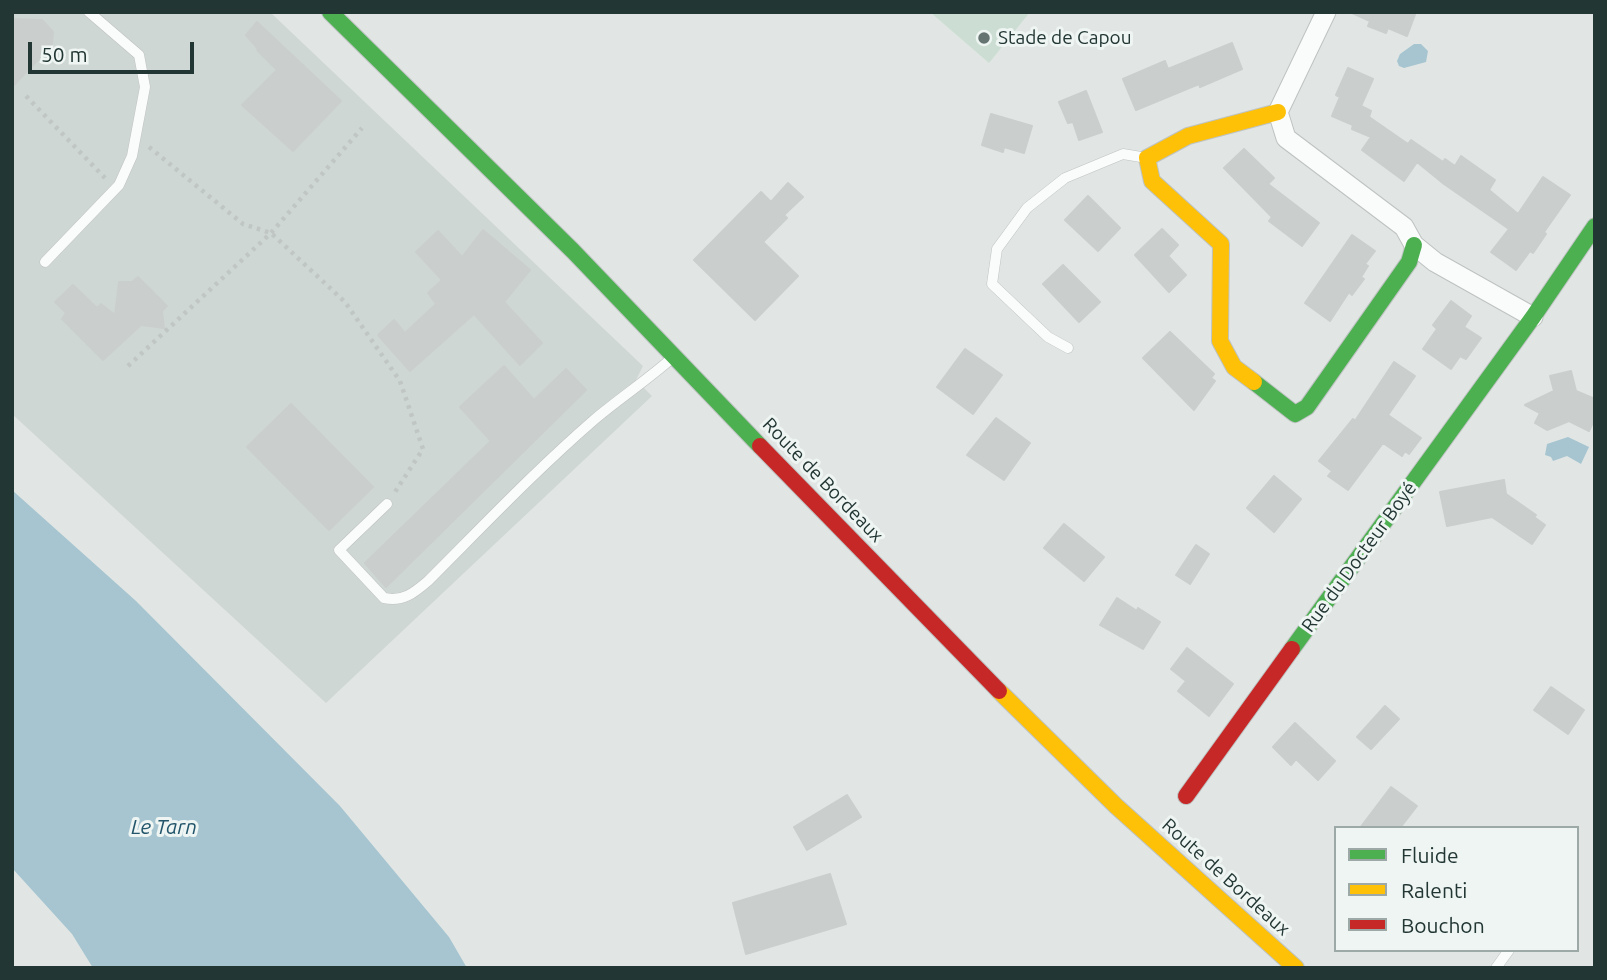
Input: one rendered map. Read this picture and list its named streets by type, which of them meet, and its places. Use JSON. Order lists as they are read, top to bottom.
{
  "streets": {
    "street": ["Route de Bordeaux", "Rue du Docteur Boyé"]
  },
  "water": ["Le Tarn"],
  "places": ["Stade de Capou"],
  "legend": ["Fluide", "Ralenti", "Bouchon"],
  "scale_bar": "50 m"
}
